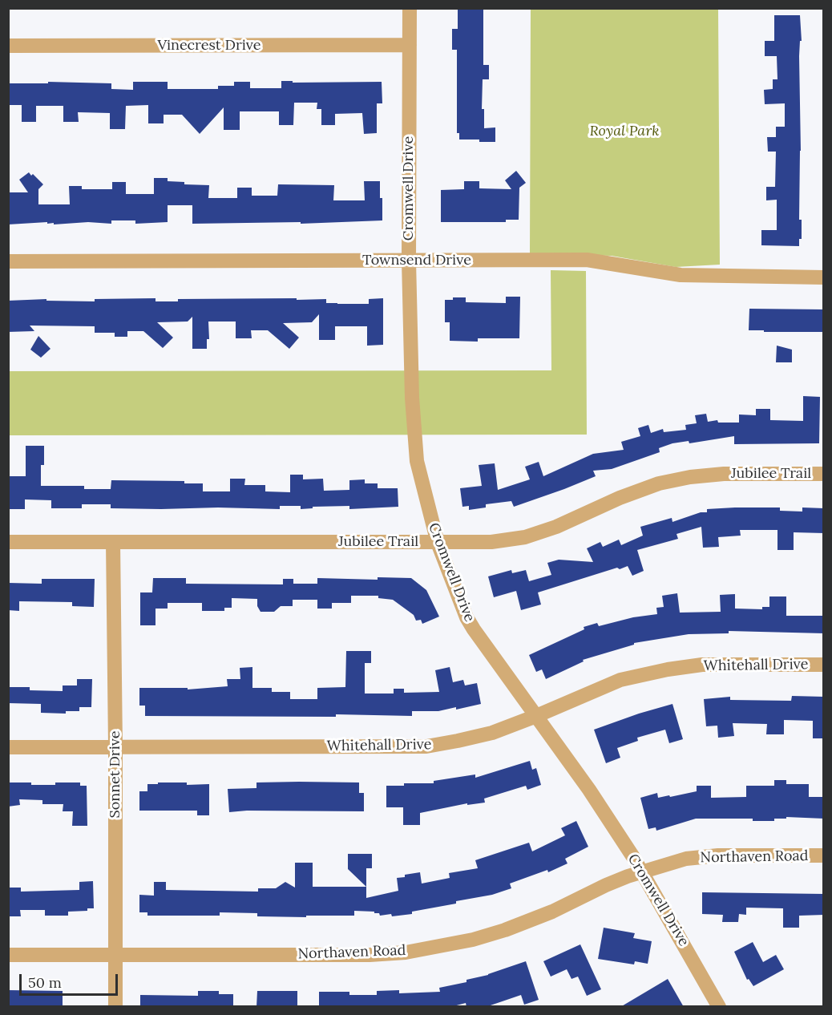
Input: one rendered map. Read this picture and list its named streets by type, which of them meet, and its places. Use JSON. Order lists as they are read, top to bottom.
{
  "streets": {
    "street": [
      "Vinecrest Drive",
      "Cromwell Drive",
      "Townsend Drive",
      "Jubilee Trail",
      "Whitehall Drive",
      "Sonnet Drive",
      "Northaven Road"
    ]
  },
  "crossings": [
    ["Vinecrest Drive", "Cromwell Drive"],
    ["Cromwell Drive", "Townsend Drive"],
    ["Cromwell Drive", "Jubilee Trail"],
    ["Cromwell Drive", "Whitehall Drive"],
    ["Cromwell Drive", "Northaven Road"],
    ["Jubilee Trail", "Sonnet Drive"],
    ["Whitehall Drive", "Sonnet Drive"],
    ["Sonnet Drive", "Northaven Road"]
  ],
  "parks": ["Royal Park"],
  "scale_bar": "50 m"
}
